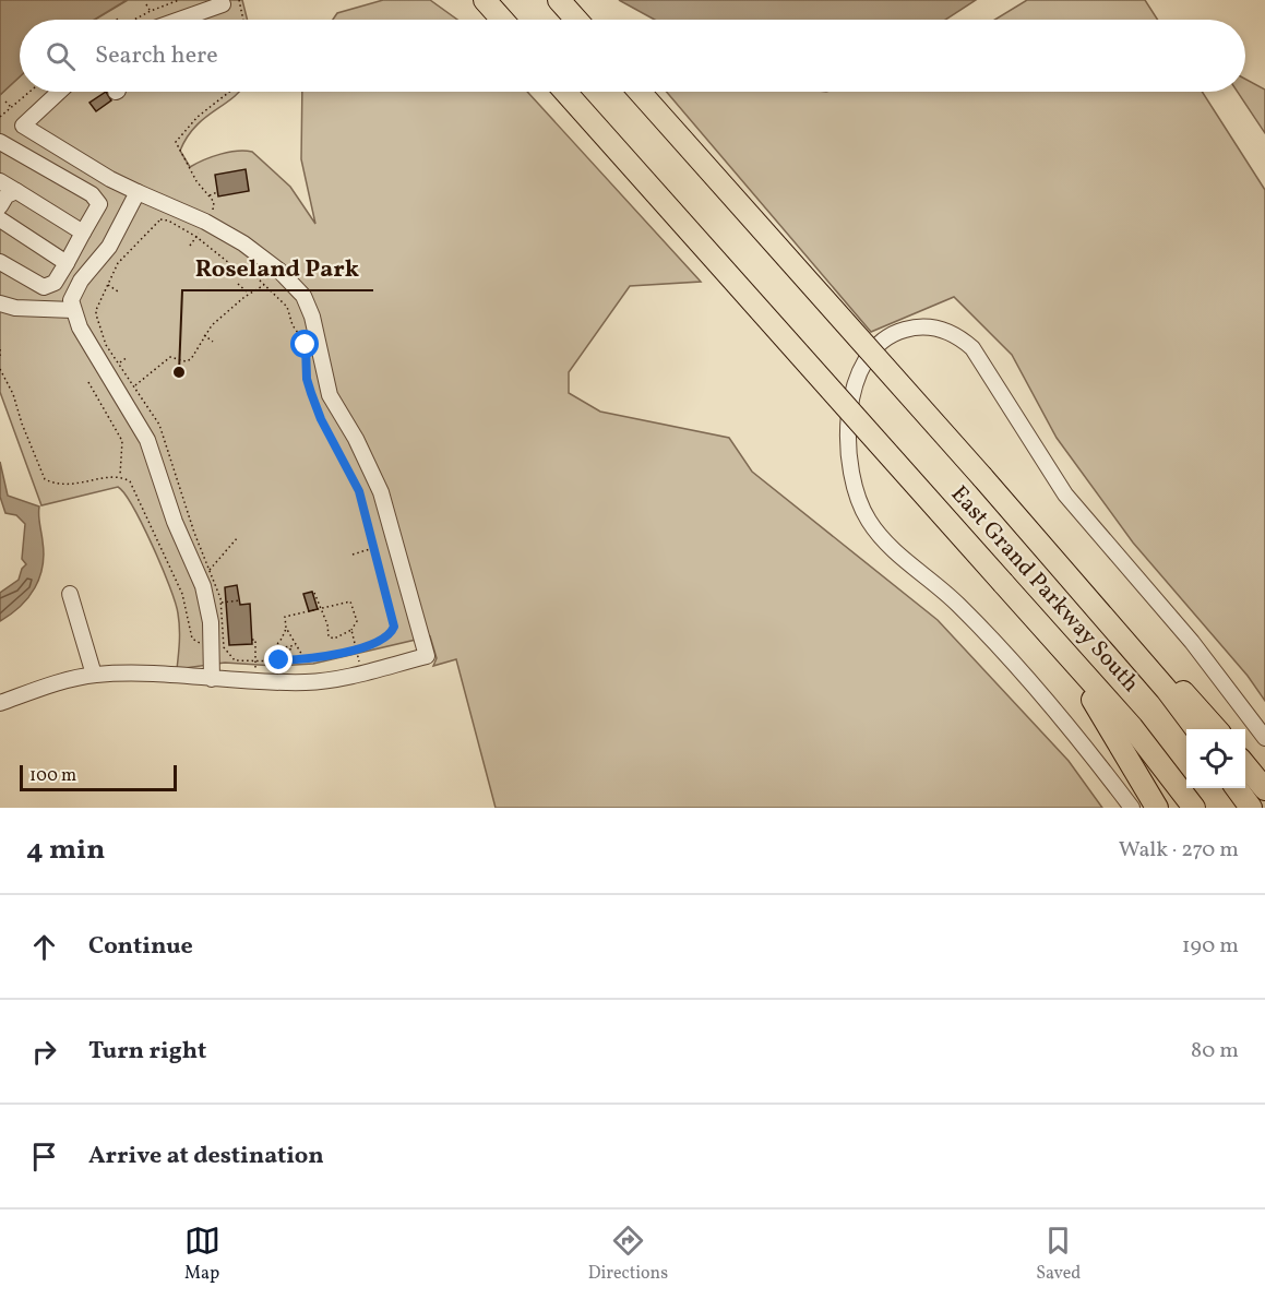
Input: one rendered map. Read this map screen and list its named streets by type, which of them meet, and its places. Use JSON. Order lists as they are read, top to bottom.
{
  "streets": {
    "highway": ["East Grand Parkway South"]
  },
  "places": ["Roseland Park"],
  "scale_bar": "100 m",
  "page": {
    "search": "Search here",
    "scale": "100 m",
    "heading": ["4 min", "Walk · 270 m"],
    "list": [
      ["Continue", "190 m"],
      ["Turn right", "80 m"],
      "Arrive at destination"
    ],
    "nav": ["Map", "Directions", "Saved"]
  }
}
